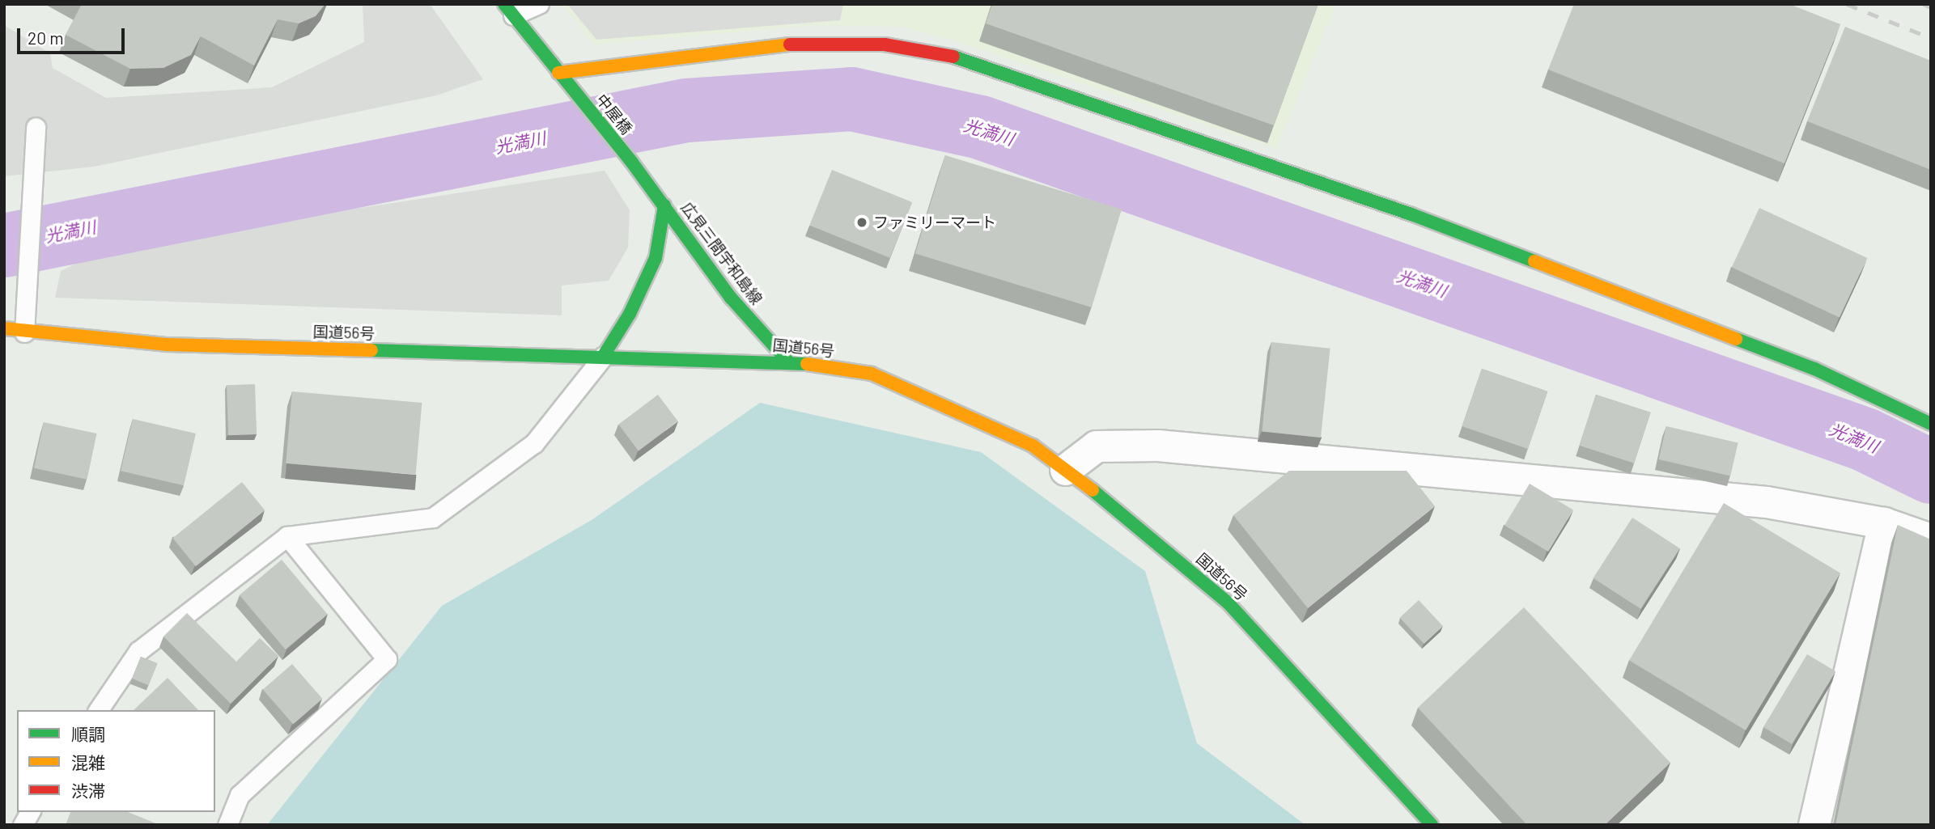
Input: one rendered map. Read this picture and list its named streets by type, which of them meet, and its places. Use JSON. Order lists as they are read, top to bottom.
{
  "streets": {
    "main road": ["中屋橋", "広見三間宇和島線", "国道56号"]
  },
  "crossings": [
    ["中屋橋", "広見三間宇和島線"],
    ["広見三間宇和島線", "国道56号"]
  ],
  "water": ["光満川"],
  "places": ["ファミリーマート"],
  "legend": ["順調", "混雑", "渋滞"],
  "scale_bar": "20 m"
}
